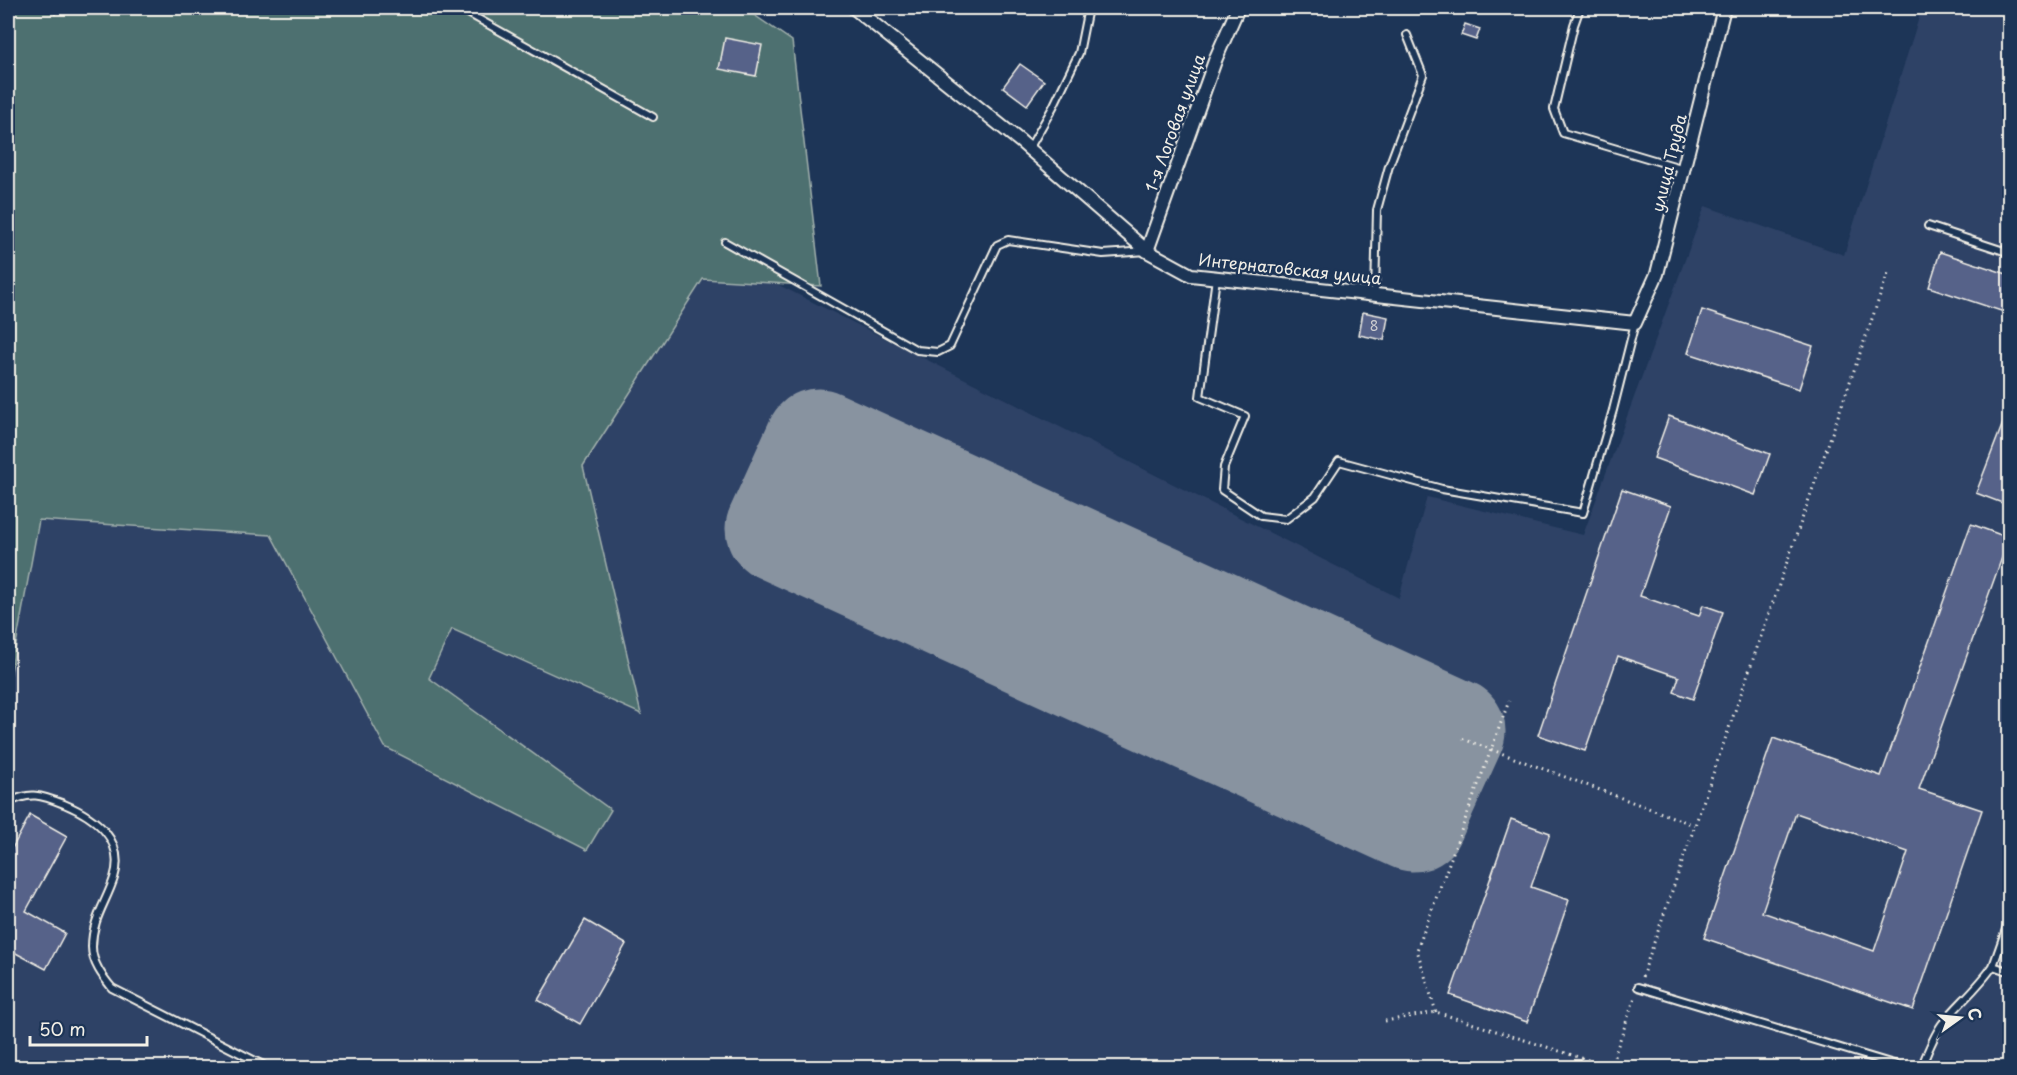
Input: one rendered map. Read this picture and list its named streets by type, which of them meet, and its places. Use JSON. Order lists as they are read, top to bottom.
{
  "streets": {
    "street": ["1-я Логовая улица", "улица Труда", "Интернатовская улица"]
  },
  "crossings": [
    ["1-я Логовая улица", "Интернатовская улица"],
    ["улица Труда", "Интернатовская улица"]
  ],
  "house_numbers": ["8"],
  "scale_bar": "50 m",
  "north": "right"
}
